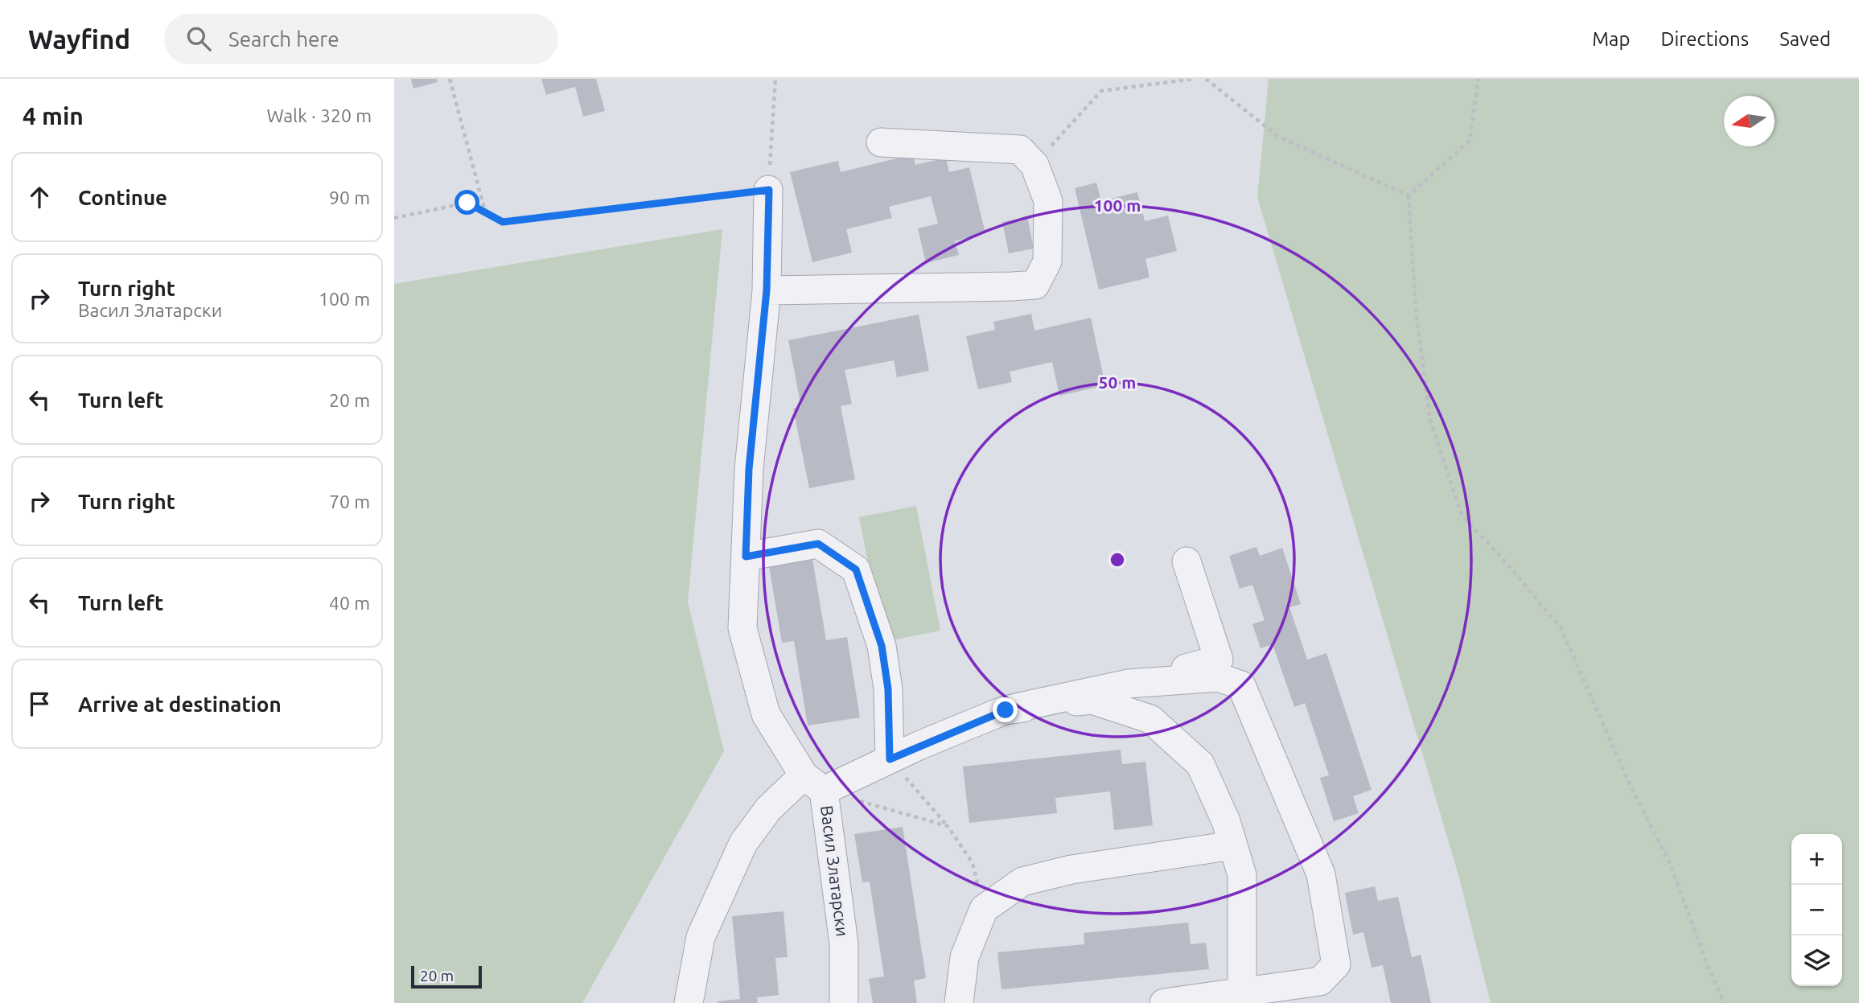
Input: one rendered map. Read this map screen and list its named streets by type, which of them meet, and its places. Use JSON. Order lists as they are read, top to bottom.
{
  "streets": {
    "street": ["Васил Златарски"]
  },
  "scale_bar": "20 m",
  "north": "left",
  "page": {
    "header": "Wayfind",
    "search": "Search here",
    "nav": ["Map", "Directions", "Saved"],
    "heading": ["4 min", "Walk · 320 m"],
    "list": [
      ["Continue", "90 m"],
      ["Turn right", "Васил Златарски", "100 m"],
      ["Turn left", "20 m"],
      ["Turn right", "70 m"],
      ["Turn left", "40 m"],
      "Arrive at destination"
    ],
    "map_buttons": ["+", "−"],
    "scale": "20 m"
  },
  "rings": ["100 m", "50 m"]
}
